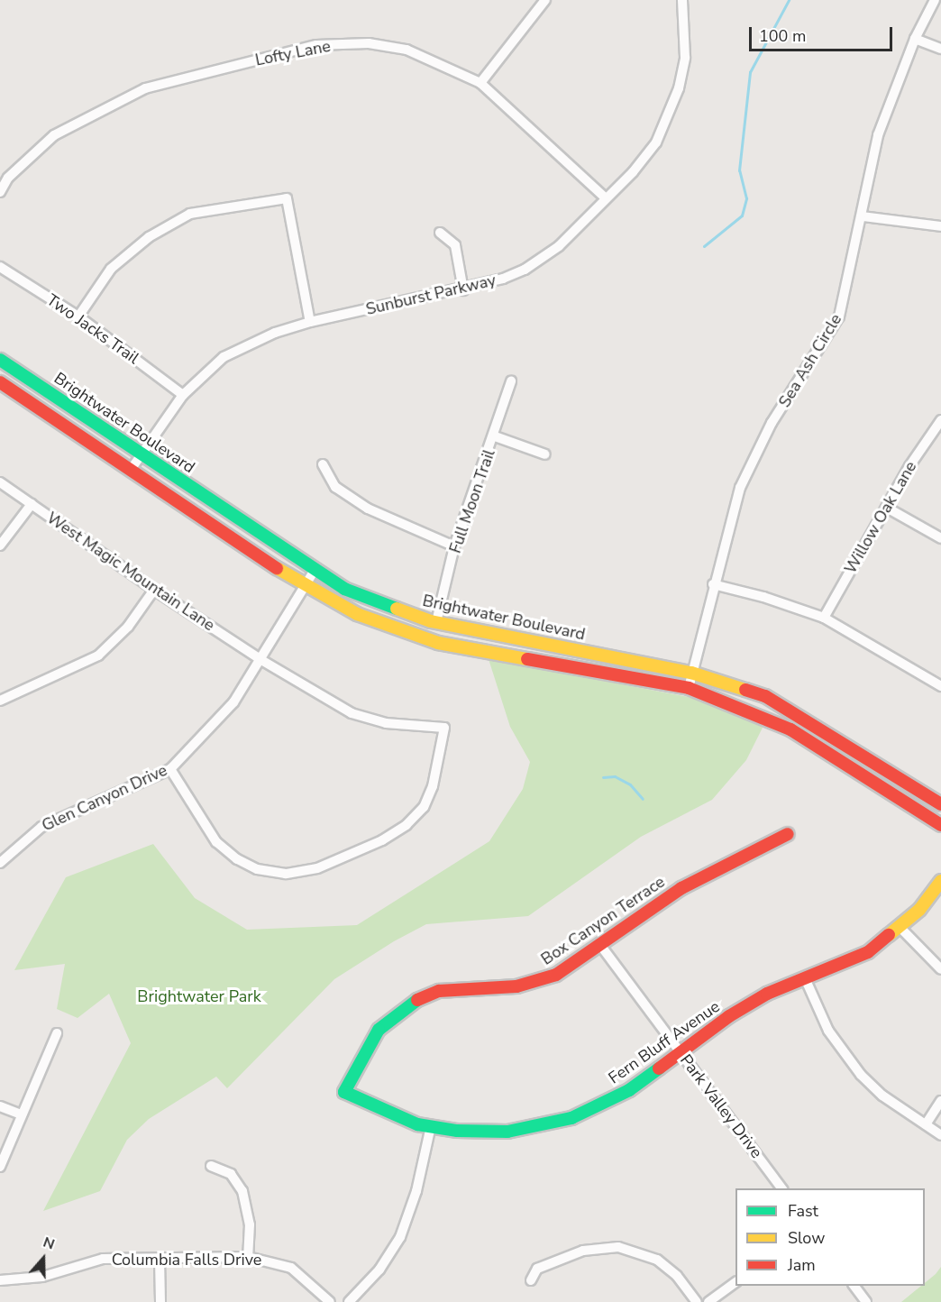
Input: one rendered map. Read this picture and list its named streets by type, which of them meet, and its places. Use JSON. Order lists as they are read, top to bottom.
{
  "streets": {
    "street": [
      "Lofty Lane",
      "Sunburst Parkway",
      "Two Jacks Trail",
      "Sea Ash Circle",
      "Brightwater Boulevard",
      "Full Moon Trail",
      "Willow Oak Lane",
      "West Magic Mountain Lane",
      "Glen Canyon Drive",
      "Box Canyon Terrace",
      "Fern Bluff Avenue",
      "Park Valley Drive",
      "Columbia Falls Drive"
    ]
  },
  "crossings": [
    ["Lofty Lane", "Sunburst Parkway"],
    ["Sunburst Parkway", "Two Jacks Trail"],
    ["Sunburst Parkway", "Brightwater Boulevard"],
    ["Sea Ash Circle", "Brightwater Boulevard"],
    ["Brightwater Boulevard", "Full Moon Trail"],
    ["Brightwater Boulevard", "Glen Canyon Drive"],
    ["West Magic Mountain Lane", "Glen Canyon Drive"],
    ["Box Canyon Terrace", "Fern Bluff Avenue"],
    ["Box Canyon Terrace", "Park Valley Drive"],
    ["Fern Bluff Avenue", "Park Valley Drive"]
  ],
  "parks": ["Brightwater Park"],
  "legend": ["Fast", "Slow", "Jam"],
  "scale_bar": "100 m",
  "north": "top"
}
